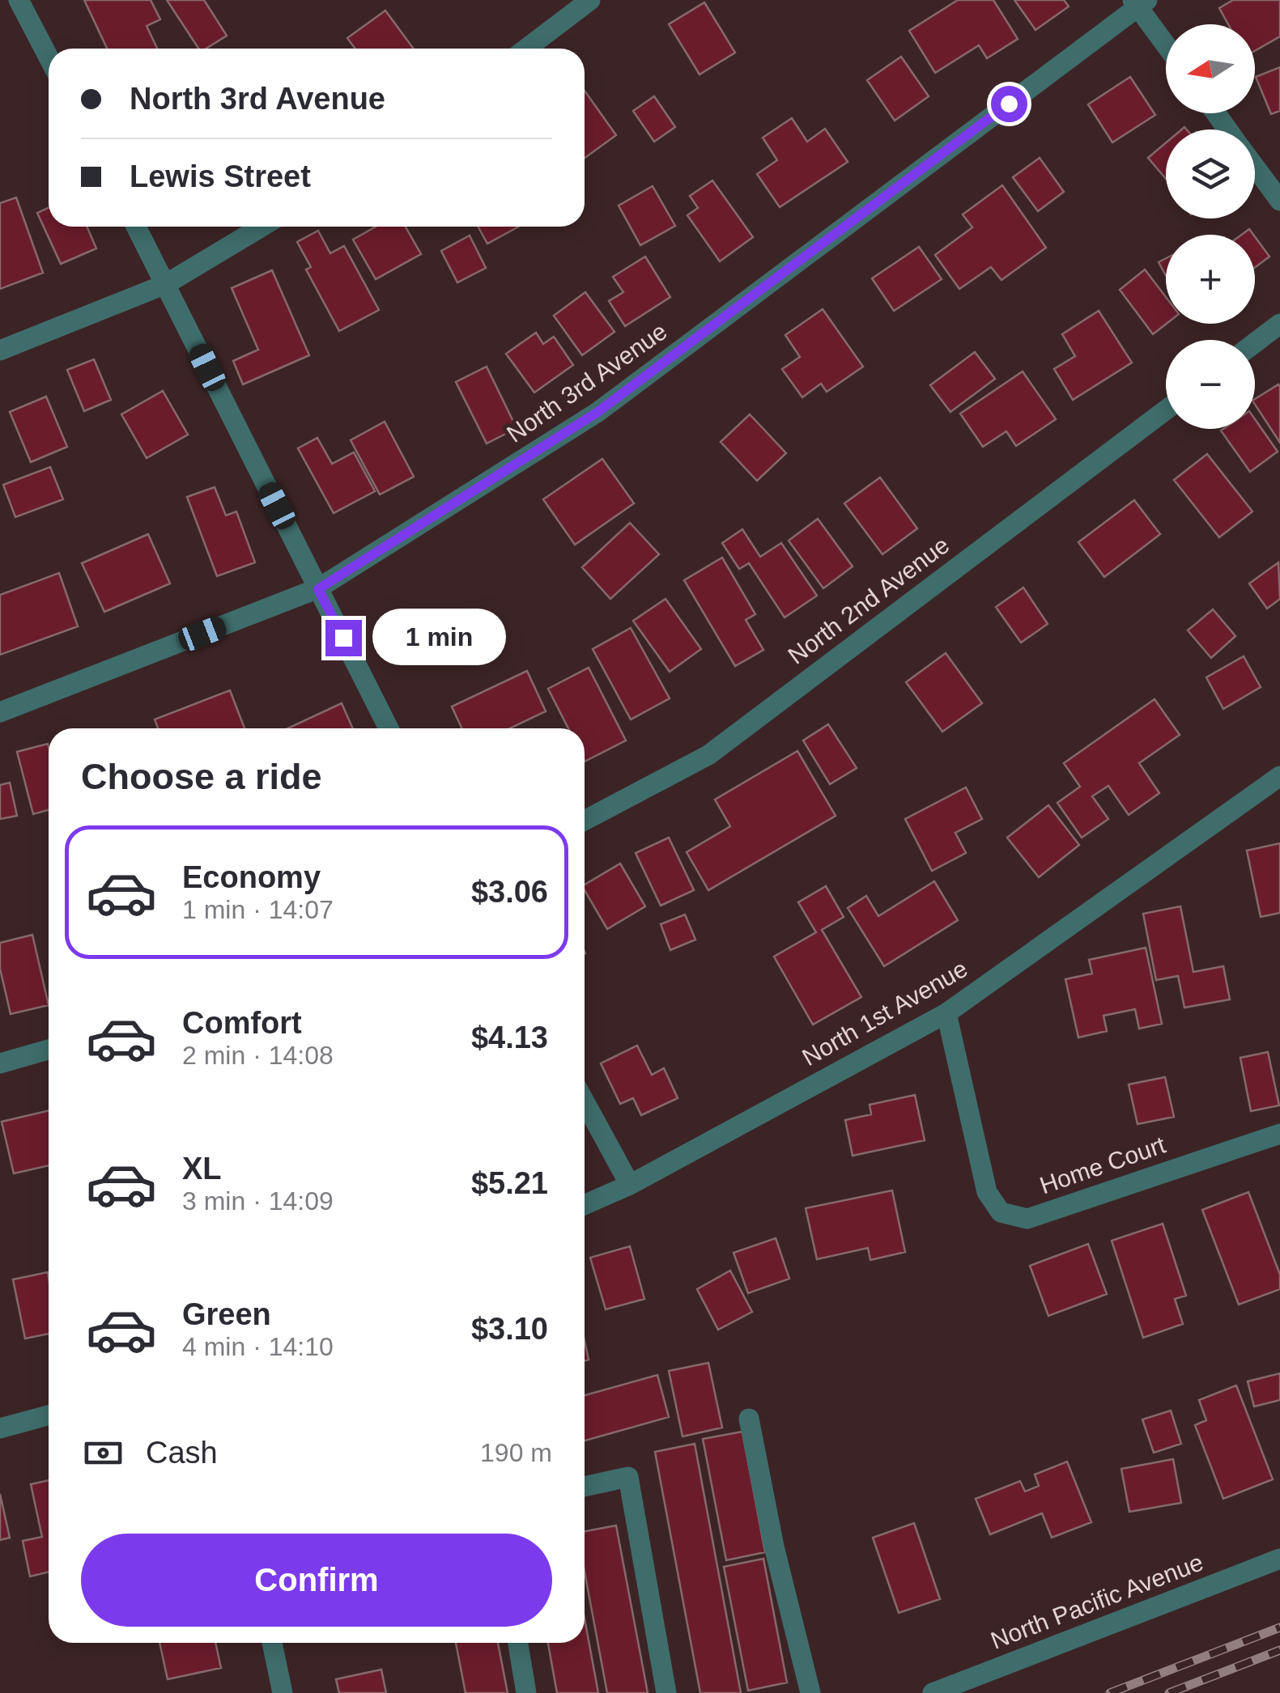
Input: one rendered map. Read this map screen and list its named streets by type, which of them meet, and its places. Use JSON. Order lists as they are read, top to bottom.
{
  "streets": {
    "street": [
      "North 3rd Avenue",
      "North 2nd Avenue",
      "North 1st Avenue",
      "Home Court",
      "North Pacific Avenue"
    ]
  },
  "crossings": [
    ["North 1st Avenue", "Home Court"]
  ],
  "north": "left",
  "page": {
    "map_buttons": ["+", "−"],
    "banner": ["North 3rd Avenue", "Lewis Street"],
    "bubble": "1 min",
    "heading": "Choose a ride",
    "list": [
      {
        "name": "Economy",
        "note": "1 min · 14:07",
        "value": "$3.06"
      },
      {
        "name": "Comfort",
        "note": "2 min · 14:08",
        "value": "$4.13"
      },
      {
        "name": "XL",
        "note": "3 min · 14:09",
        "value": "$5.21"
      },
      {
        "name": "Green",
        "note": "4 min · 14:10",
        "value": "$3.10"
      }
    ],
    "pay": ["Cash", "190 m"],
    "buttons": "Confirm"
  }
}
